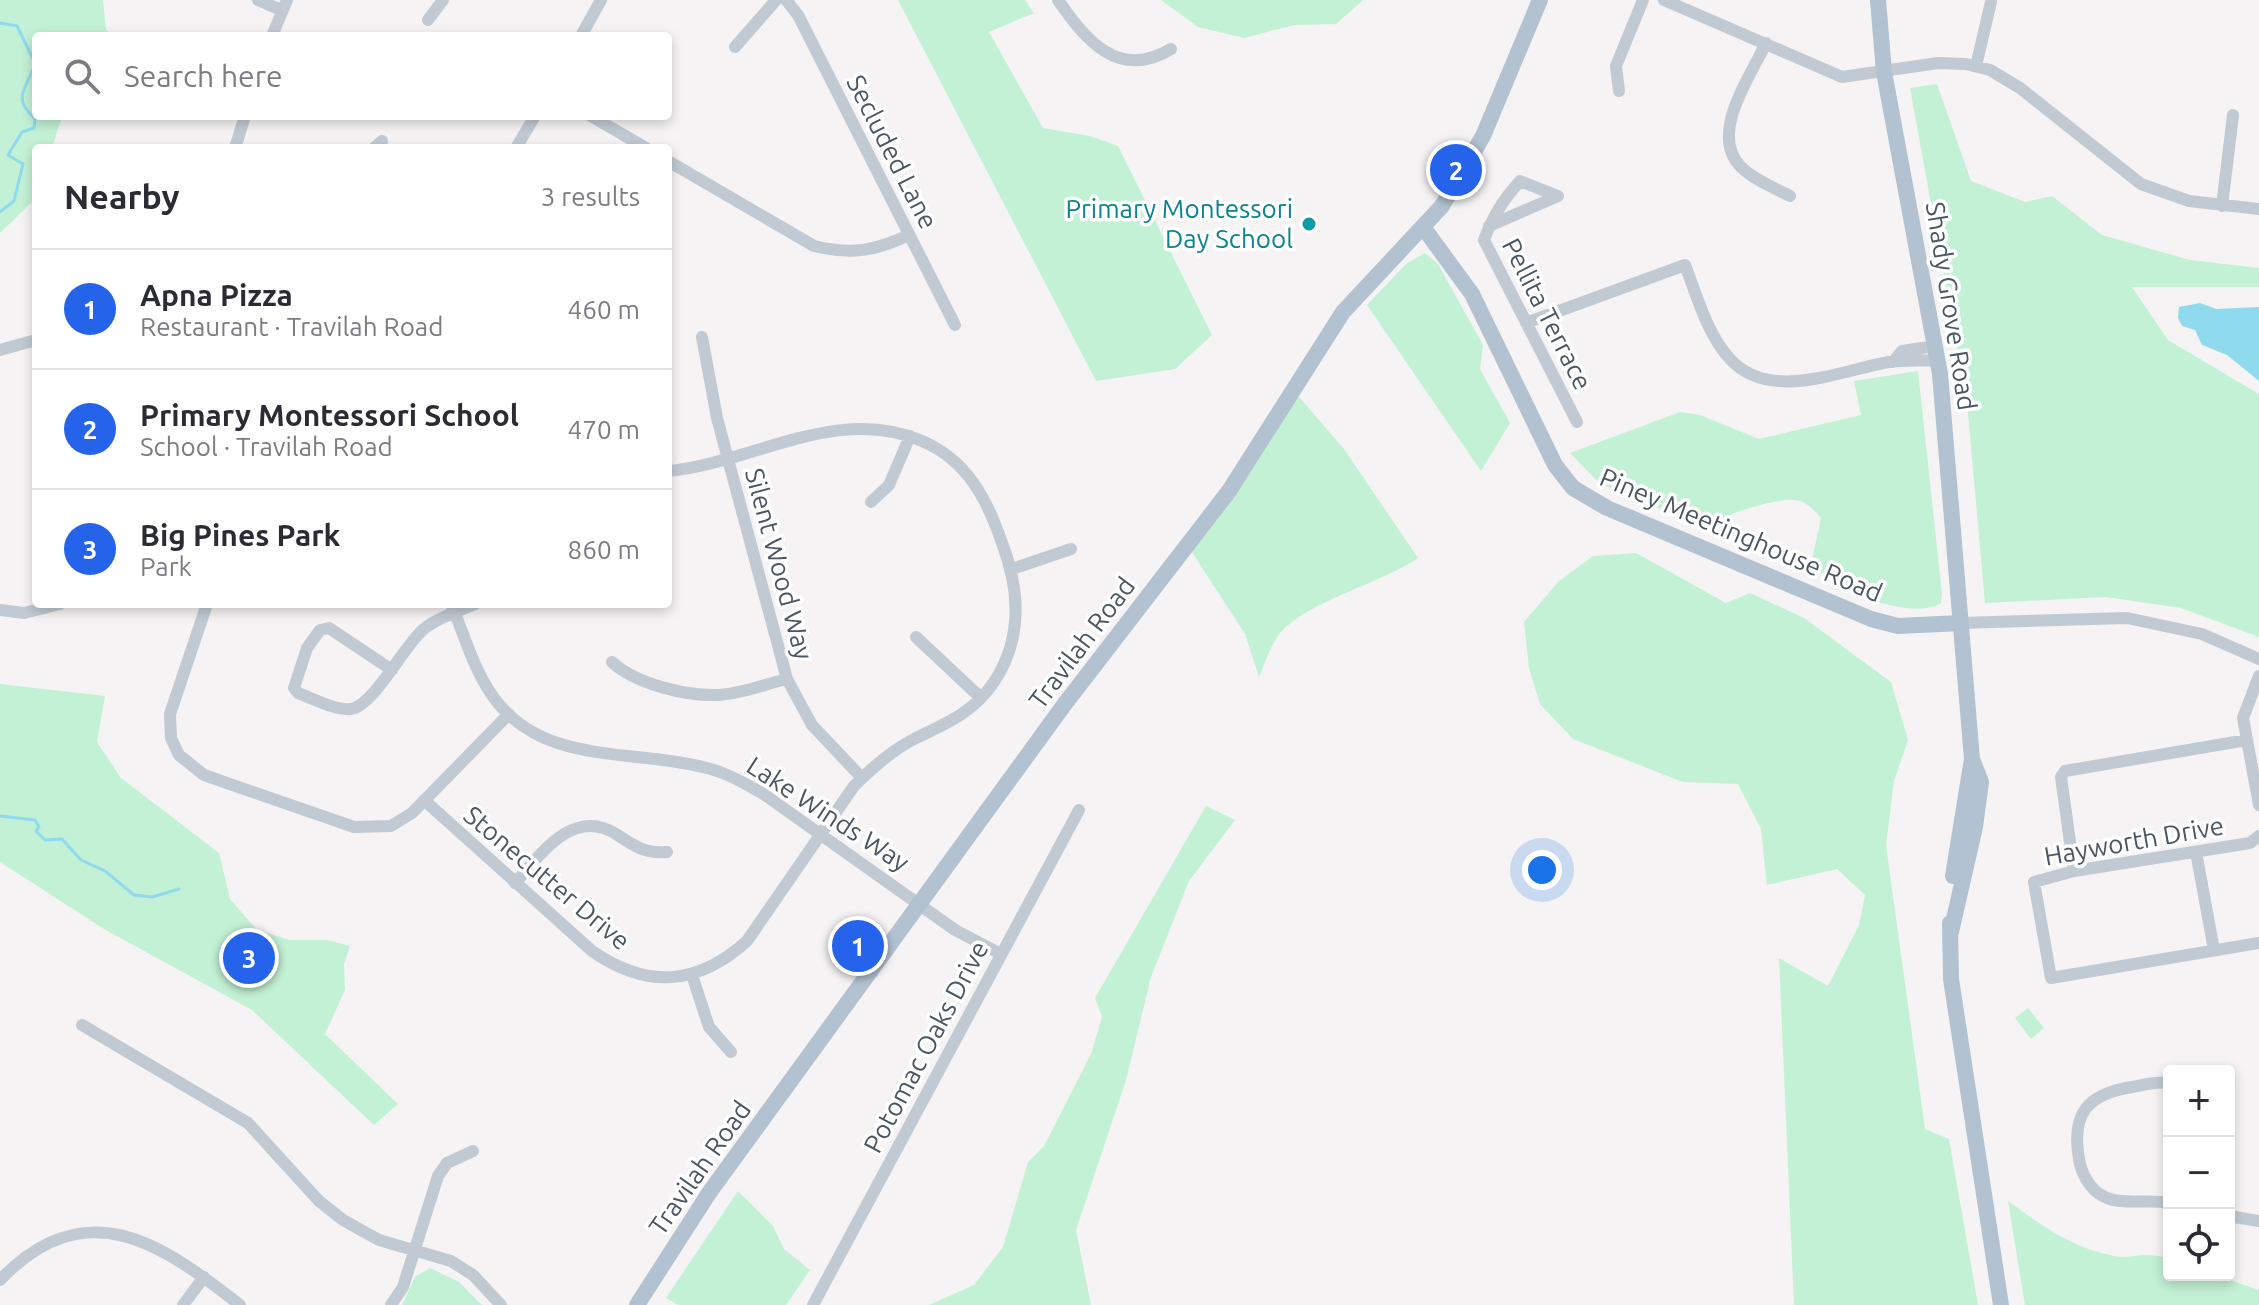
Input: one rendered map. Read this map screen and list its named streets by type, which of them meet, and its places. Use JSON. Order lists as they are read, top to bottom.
{
  "streets": {
    "main road": ["Shady Grove Road", "Piney Meetinghouse Road", "Travilah Road"],
    "street": [
      "Secluded Lane",
      "Pellita Terrace",
      "Silent Wood Way",
      "Lake Winds Way",
      "Hayworth Drive",
      "Stonecutter Drive",
      "Potomac Oaks Drive"
    ]
  },
  "crossings": [
    ["Shady Grove Road", "Piney Meetinghouse Road"],
    ["Piney Meetinghouse Road", "Travilah Road"],
    ["Silent Wood Way", "Stonecutter Drive"],
    ["Travilah Road", "Lake Winds Way"],
    ["Lake Winds Way", "Stonecutter Drive"],
    ["Lake Winds Way", "Potomac Oaks Drive"]
  ],
  "places": ["Primary Montessori Day School"],
  "page": {
    "search": "Search here",
    "pins": ["2", "1", "3"],
    "heading": ["Nearby", "3 results"],
    "list": [
      {
        "mark": "1",
        "name": "Apna Pizza",
        "note": "Restaurant · Travilah Road",
        "value": "460 m"
      },
      {
        "mark": "2",
        "name": "Primary Montessori School",
        "note": "School · Travilah Road",
        "value": "470 m"
      },
      {
        "mark": "3",
        "name": "Big Pines Park",
        "note": "Park",
        "value": "860 m"
      }
    ],
    "map_buttons": ["+", "−"]
  }
}
